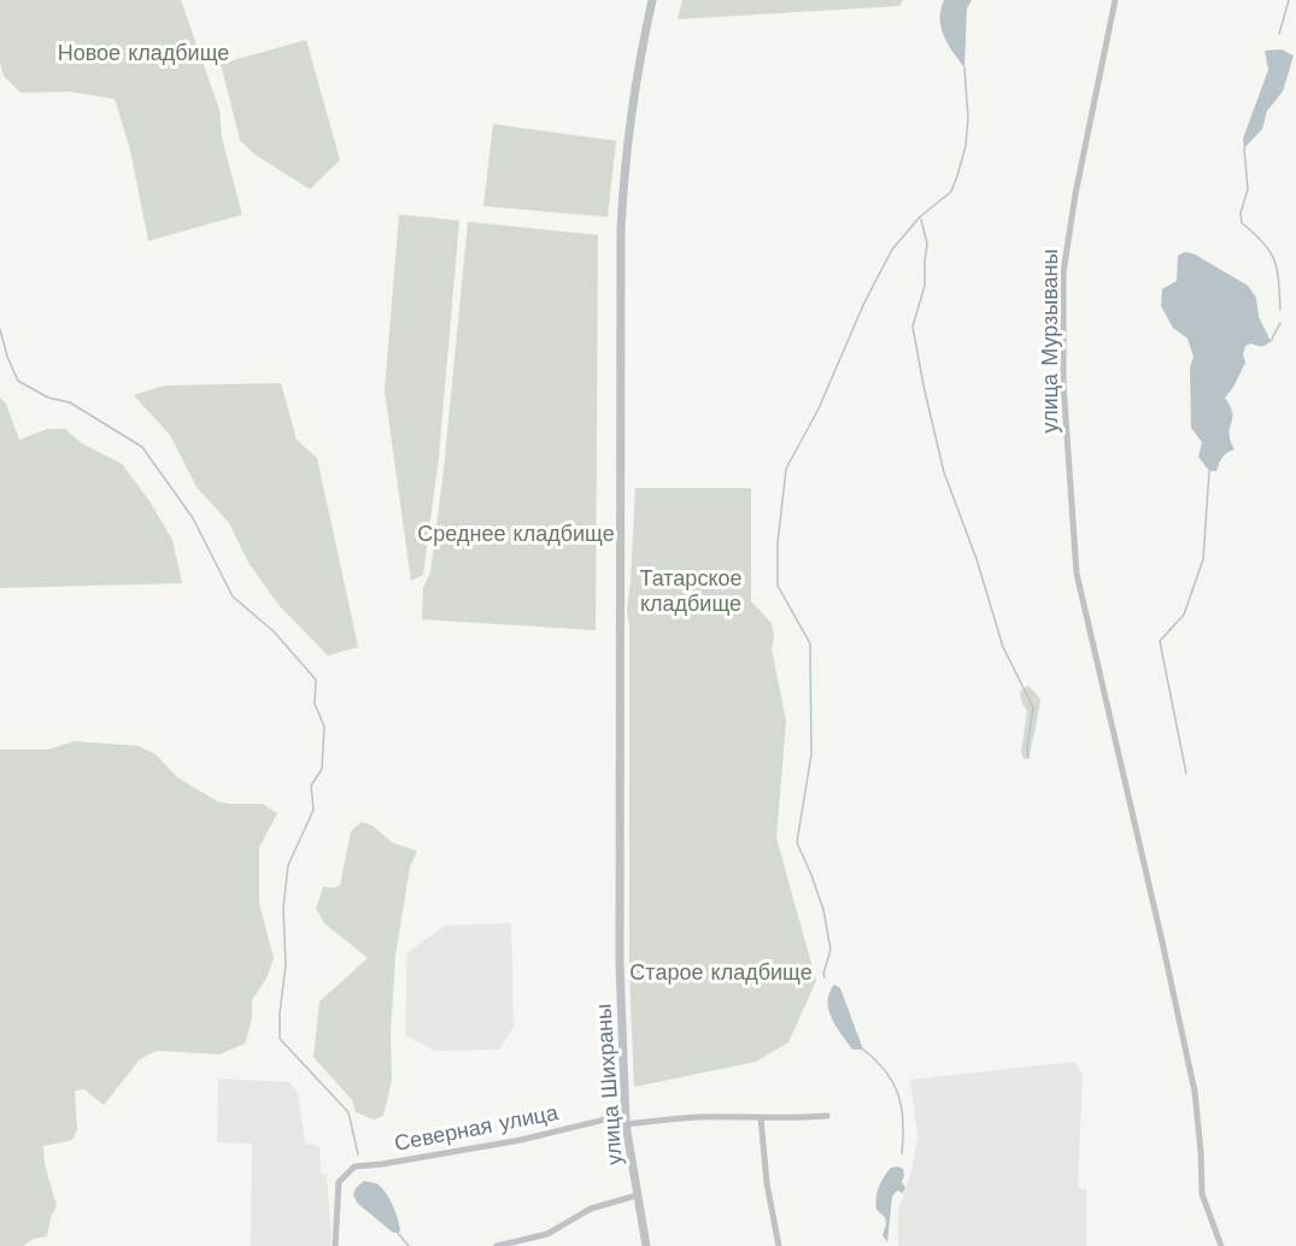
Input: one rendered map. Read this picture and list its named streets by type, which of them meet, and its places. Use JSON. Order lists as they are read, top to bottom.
{
  "streets": {
    "street": ["улица Мурзываны", "улица Шихраны", "Северная улица"]
  },
  "crossings": [
    ["улица Шихраны", "Северная улица"]
  ],
  "parks": [
    "Новое кладбище",
    "Среднее кладбище",
    "Татарское кладбище",
    "Старое кладбище"
  ]
}
